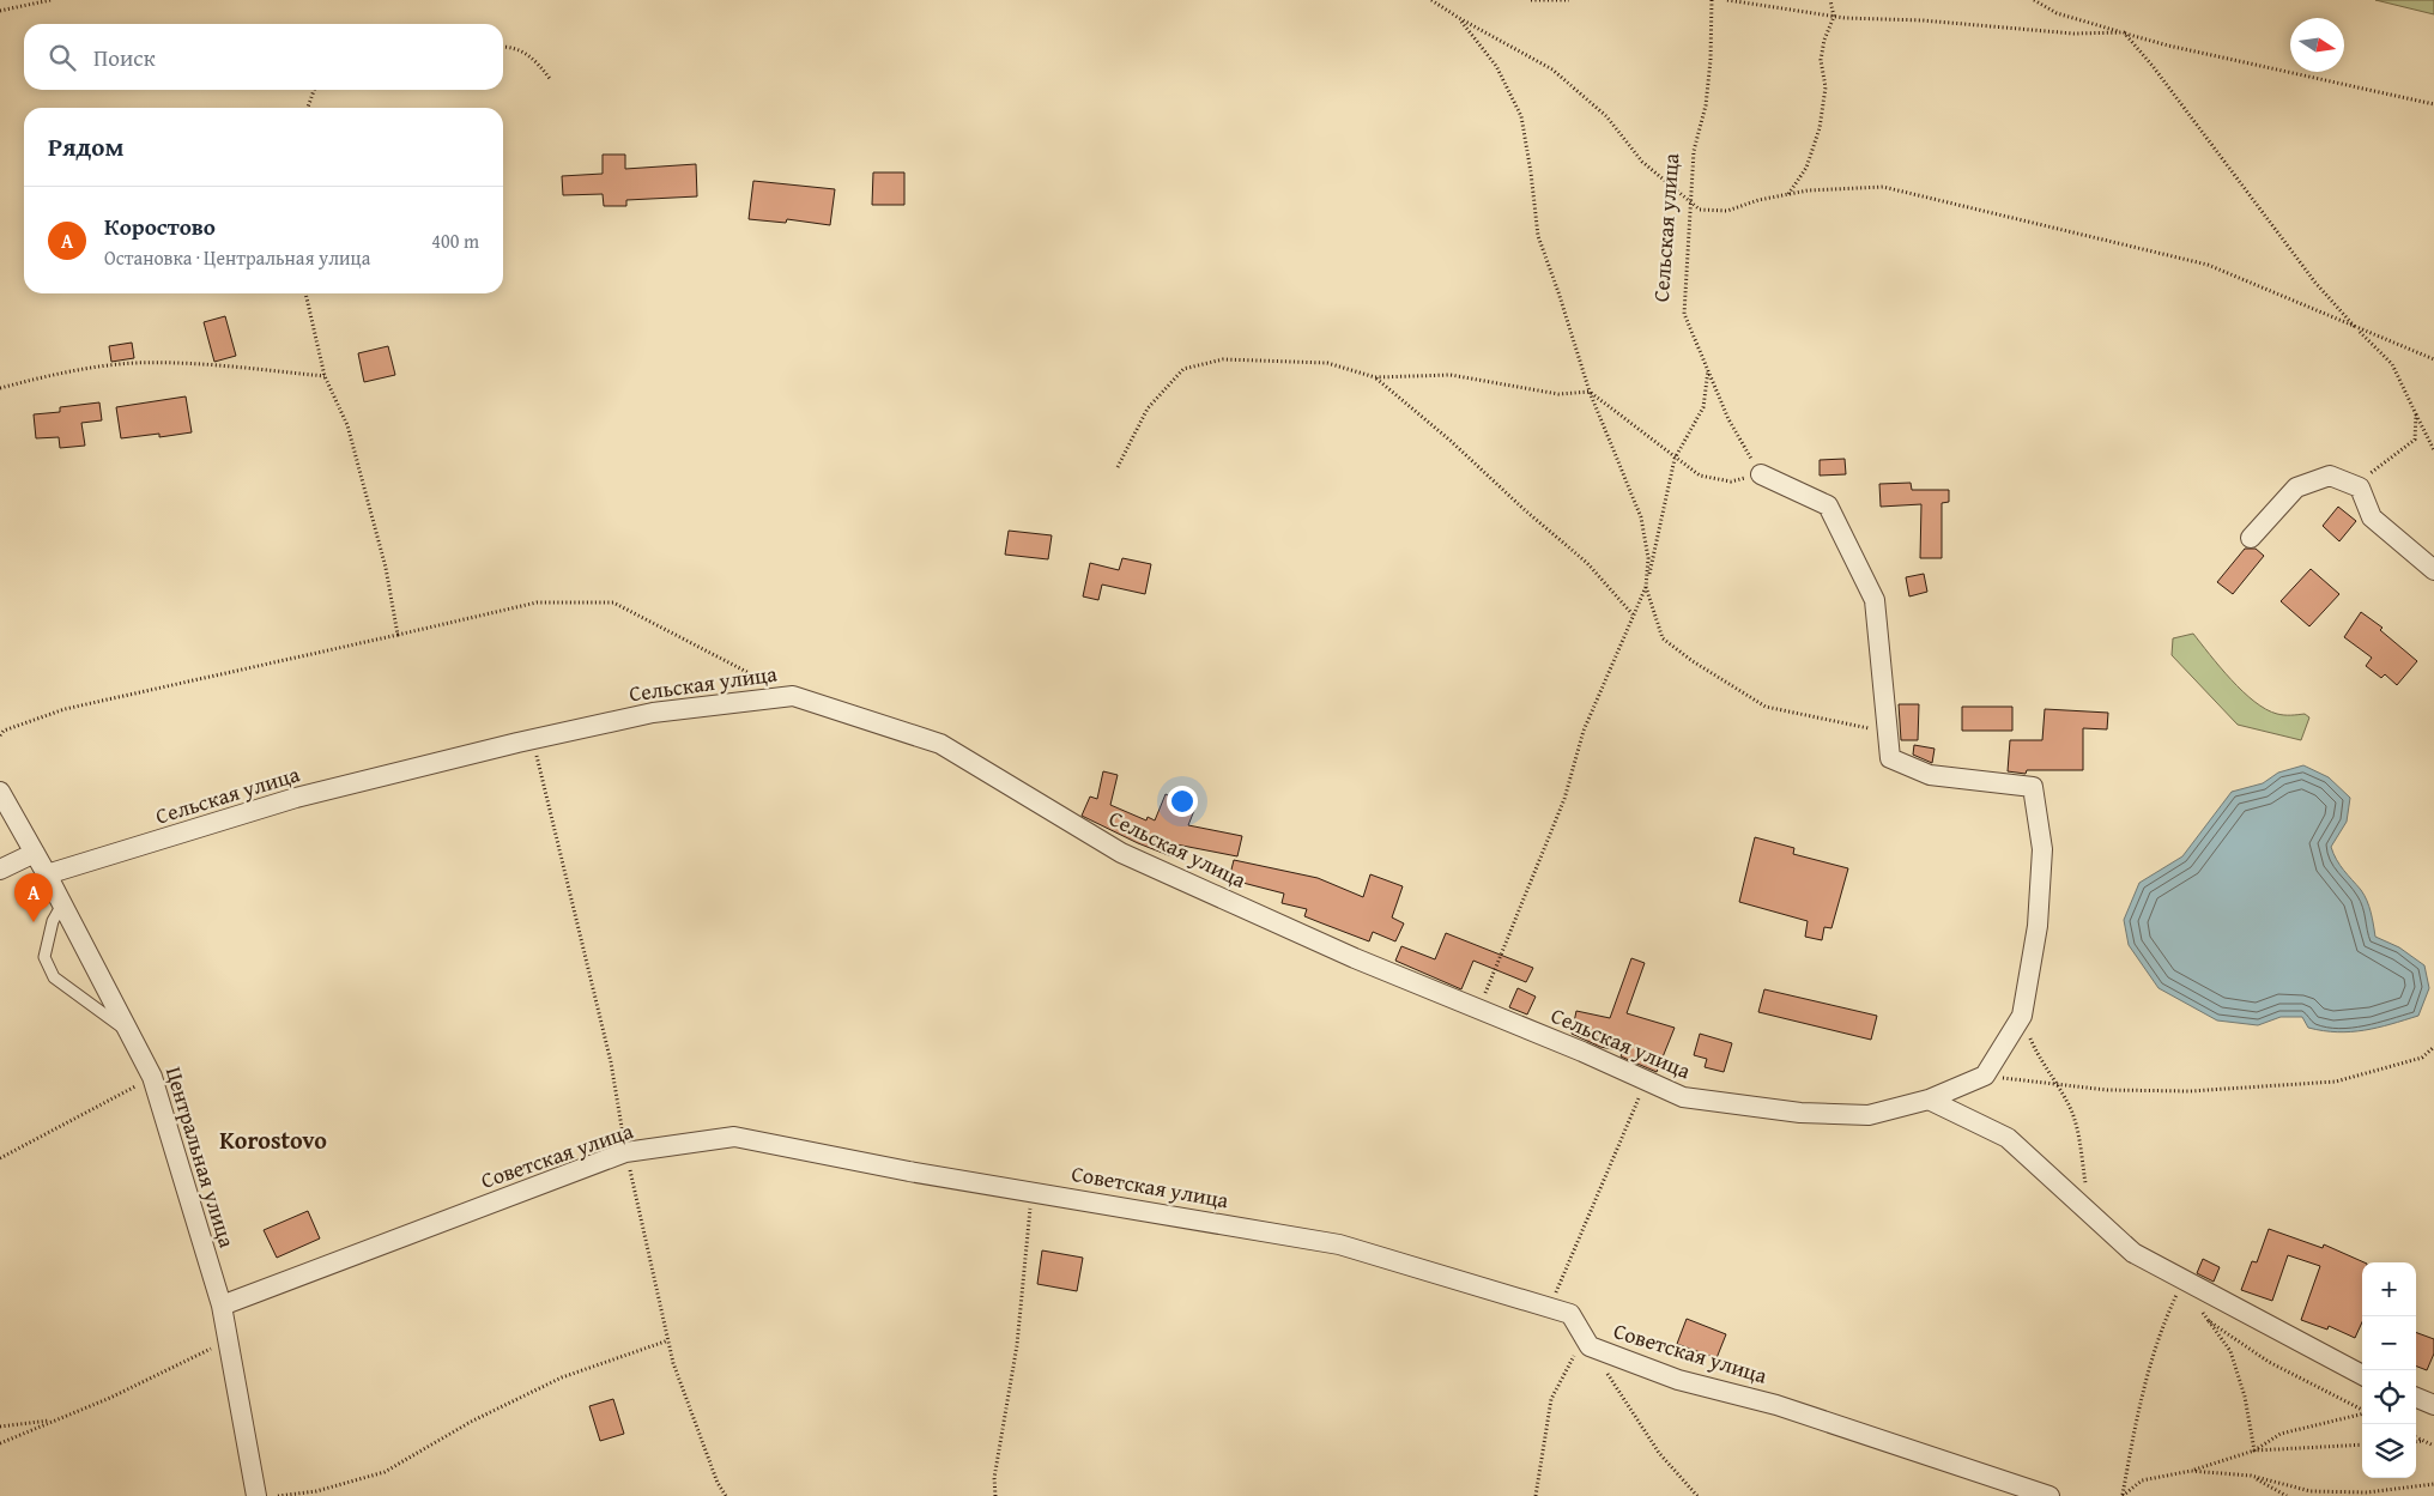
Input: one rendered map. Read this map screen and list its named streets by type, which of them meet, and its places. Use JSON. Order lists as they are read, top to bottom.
{
  "streets": {
    "street": ["Сельская улица", "Советская улица", "Центральная улица"]
  },
  "crossings": [
    ["Сельская улица", "Центральная улица"],
    ["Советская улица", "Центральная улица"]
  ],
  "districts": ["Korostovo"],
  "north": "right",
  "page": {
    "search": "Поиск",
    "heading": "Рядом",
    "list": [
      {
        "mark": "A",
        "name": "Коростово",
        "note": "Остановка · Центральная улица",
        "value": "400 m"
      }
    ],
    "pins": "A",
    "map_buttons": ["+", "−"]
  }
}
